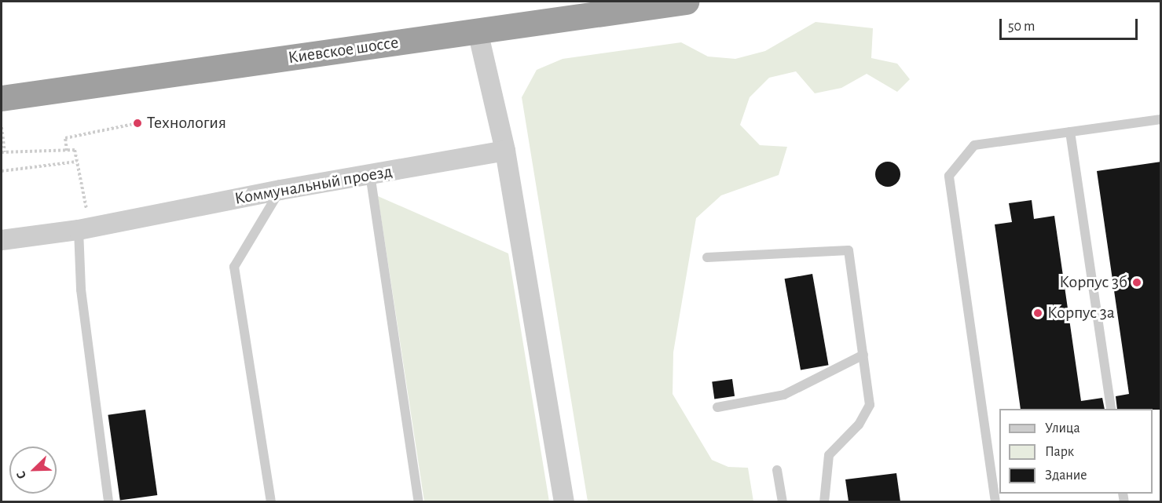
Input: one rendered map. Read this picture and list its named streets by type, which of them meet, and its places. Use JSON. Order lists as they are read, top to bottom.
{
  "streets": {
    "highway": ["Киевское шоссе"],
    "street": ["Коммунальный проезд"]
  },
  "places": ["Технология", "Корпус 3б", "Корпус 3a"],
  "legend": ["Улица", "Парк", "Здание"],
  "scale_bar": "50 m",
  "north": "bottom left"
}
